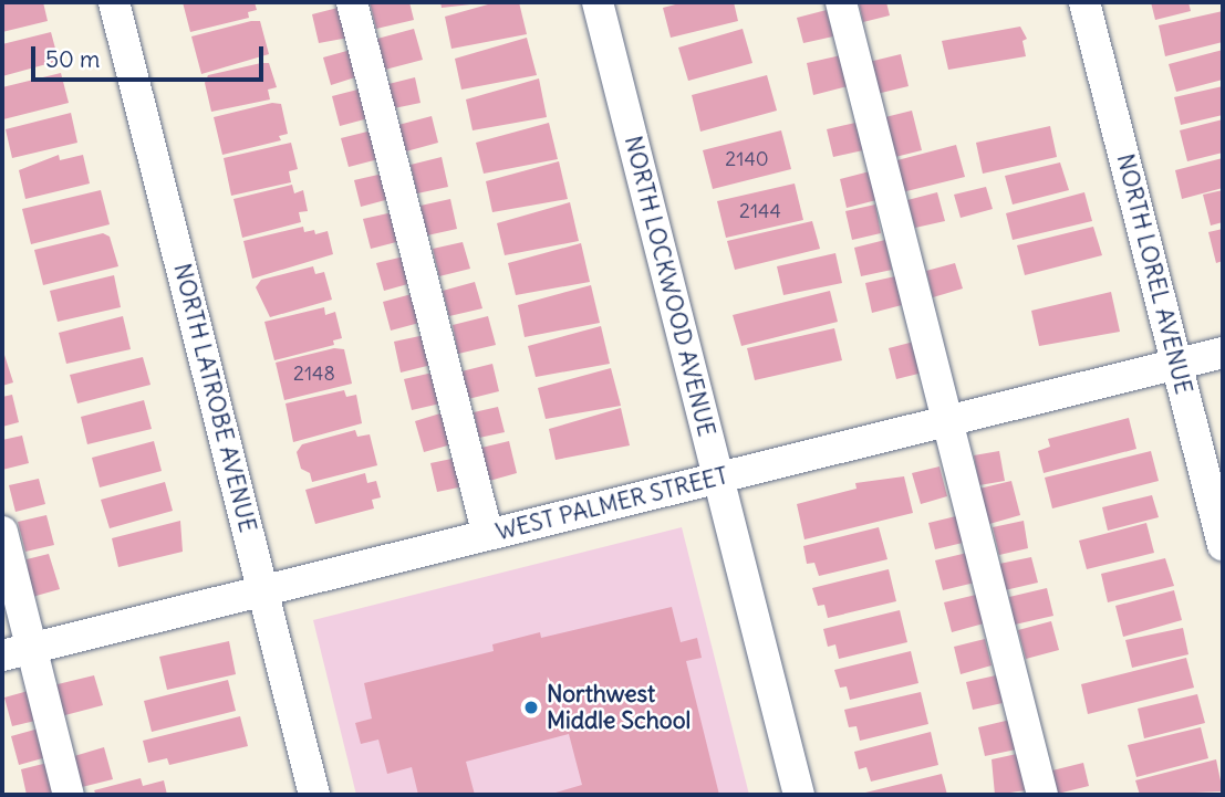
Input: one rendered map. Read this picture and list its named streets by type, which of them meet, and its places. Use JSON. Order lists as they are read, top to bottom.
{
  "streets": {
    "street": [
      "NORTH LOREL AVENUE",
      "NORTH LOCKWOOD AVENUE",
      "NORTH LATROBE AVENUE",
      "WEST PALMER STREET"
    ]
  },
  "crossings": [
    ["NORTH LOREL AVENUE", "WEST PALMER STREET"],
    ["NORTH LOCKWOOD AVENUE", "WEST PALMER STREET"],
    ["NORTH LATROBE AVENUE", "WEST PALMER STREET"]
  ],
  "places": ["Northwest Middle School"],
  "house_numbers": ["2140", "2144", "2148"],
  "scale_bar": "50 m"
}
